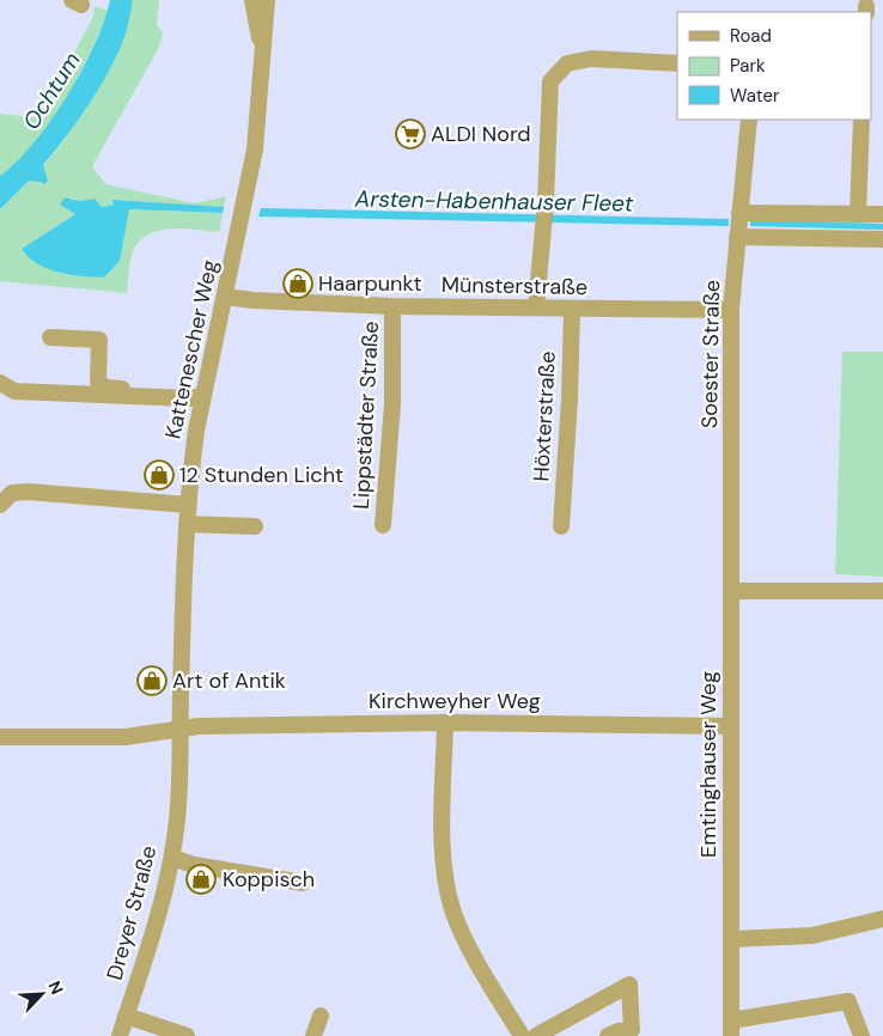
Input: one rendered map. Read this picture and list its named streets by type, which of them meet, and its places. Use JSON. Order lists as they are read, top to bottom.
{
  "streets": {
    "street": [
      "Münsterstraße",
      "Kattenescher Weg",
      "Soester Straße",
      "Lippstädter Straße",
      "Höxterstraße",
      "Kirchweyher Weg",
      "Emtinghauser Weg",
      "Dreyer Straße"
    ]
  },
  "crossings": [
    ["Münsterstraße", "Kattenescher Weg"],
    ["Münsterstraße", "Soester Straße"],
    ["Münsterstraße", "Lippstädter Straße"],
    ["Münsterstraße", "Höxterstraße"],
    ["Kattenescher Weg", "Kirchweyher Weg"],
    ["Kattenescher Weg", "Dreyer Straße"],
    ["Soester Straße", "Emtinghauser Weg"],
    ["Kirchweyher Weg", "Emtinghauser Weg"],
    ["Kirchweyher Weg", "Dreyer Straße"]
  ],
  "water": ["Ochtum", "Arsten-Habenhauser Fleet"],
  "places": {
    "supermarket": ["ALDI Nord"],
    "shop": [
      "Haarpunkt",
      "12 Stunden Licht",
      "Art of Antik",
      "Koppisch"
    ]
  },
  "legend": ["Road", "Park", "Water"],
  "north": "top right"
}
